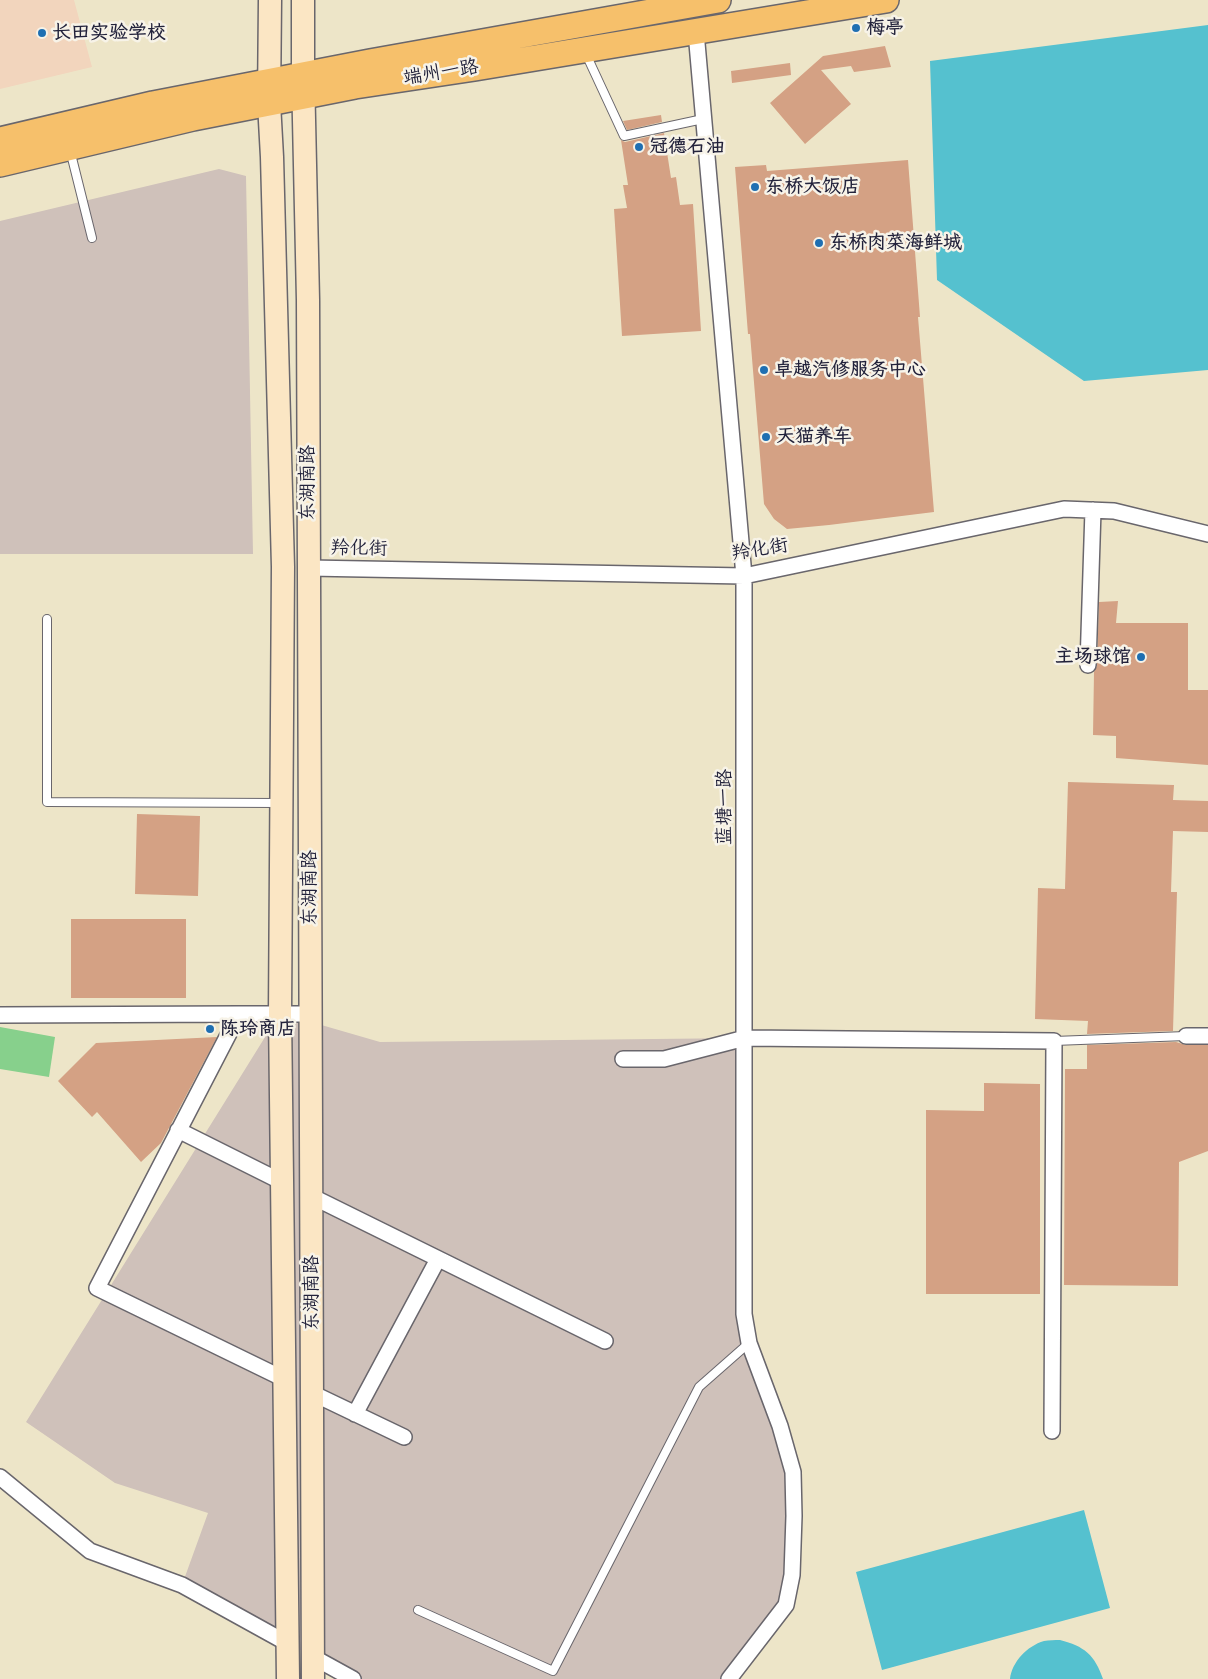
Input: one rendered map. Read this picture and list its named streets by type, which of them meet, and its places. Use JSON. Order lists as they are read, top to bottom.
{
  "streets": {
    "main road": ["端州一路", "东湖南路"],
    "street": ["羚化街", "蓝塘一路"]
  },
  "crossings": [
    ["端州一路", "东湖南路"],
    ["端州一路", "蓝塘一路"],
    ["东湖南路", "羚化街"],
    ["羚化街", "蓝塘一路"]
  ],
  "places": [
    "梅亭",
    "长田实验学校",
    "冠德石油",
    "东桥大饭店",
    "东桥肉菜海鲜城",
    "卓越汽修服务中心",
    "天猫养车",
    "主场球馆",
    "陈玲商店"
  ]
}
